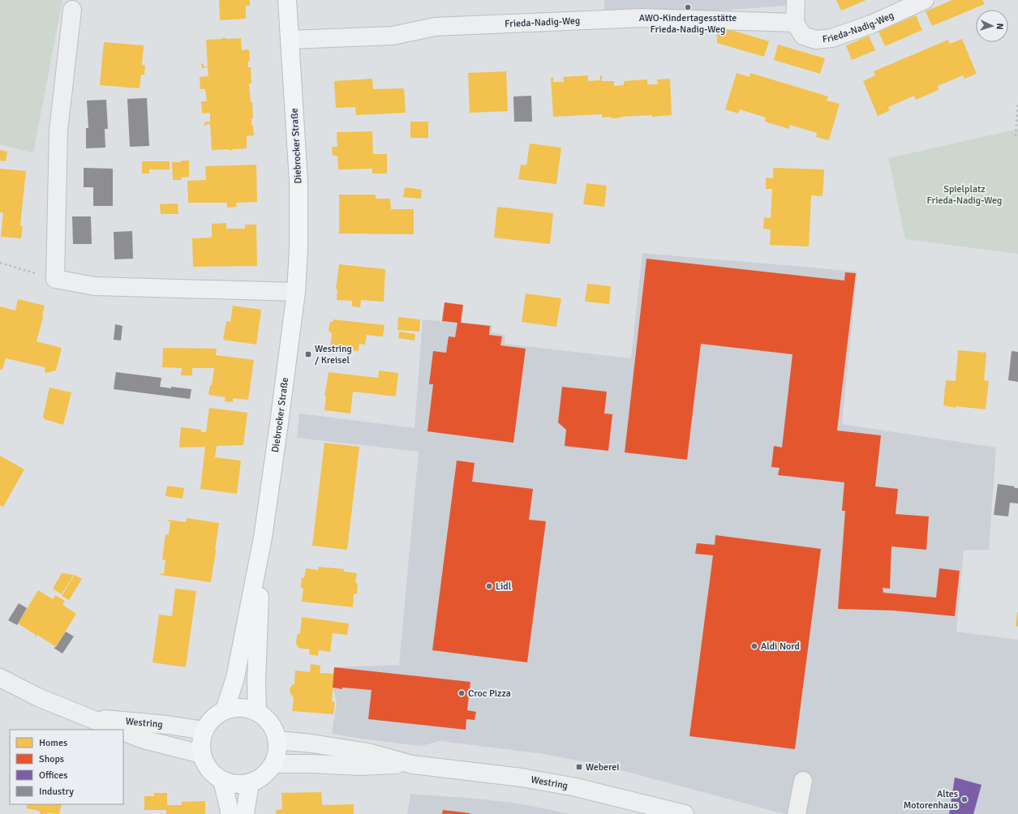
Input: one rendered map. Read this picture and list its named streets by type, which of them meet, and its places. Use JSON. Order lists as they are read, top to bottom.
{
  "streets": {
    "main road": ["Diebrocker Straße"],
    "street": ["Frieda-Nadig-Weg", "Westring"]
  },
  "crossings": [
    ["Frieda-Nadig-Weg", "Diebrocker Straße"],
    ["Diebrocker Straße", "Westring"]
  ],
  "parks": ["Spielplatz Frieda-Nadig-Weg"],
  "places": {
    "other": [
      "AWO-Kindertagesstätte Frieda-Nadig-Weg",
      "Lidl",
      "Aldi Nord",
      "Croc Pizza",
      "Altes Motorenhaus"
    ],
    "transit": ["Westring / Kreisel", "Weberei"]
  },
  "legend": [
    "Homes",
    "Shops",
    "Offices",
    "Industry"
  ],
  "north": "right"
}
